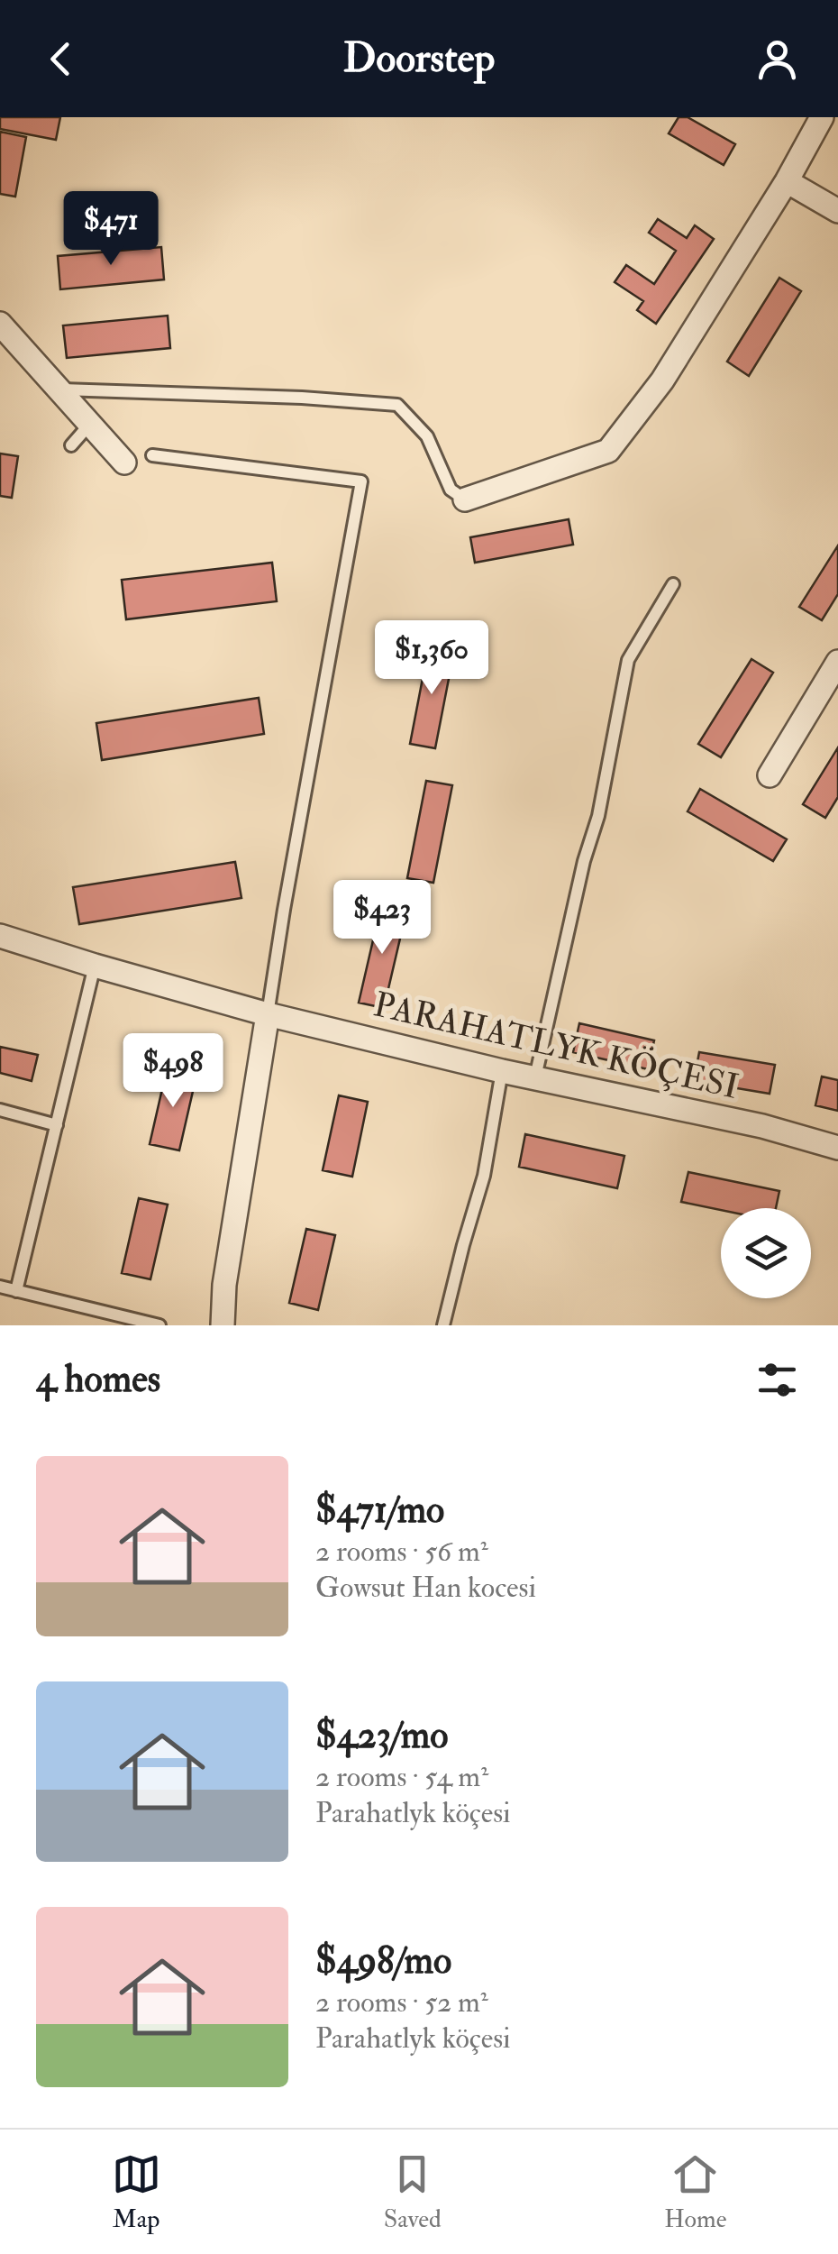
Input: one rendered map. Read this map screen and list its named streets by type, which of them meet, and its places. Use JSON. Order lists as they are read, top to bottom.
{
  "streets": {
    "street": ["PARAHATLYK KÖÇESI"]
  },
  "page": {
    "header": "Doorstep",
    "price": [
      "$471",
      "$1,360",
      "$423",
      "$498"
    ],
    "heading": "4 homes",
    "list": [
      {
        "name": "$471/mo",
        "note": "2 rooms · 56 m² · Gowsut Han kocesi"
      },
      {
        "name": "$423/mo",
        "note": "2 rooms · 54 m² · Parahatlyk köçesi"
      },
      {
        "name": "$498/mo",
        "note": "2 rooms · 52 m² · Parahatlyk köçesi"
      }
    ],
    "tabs": ["Map", "Saved", "Home"]
  }
}
